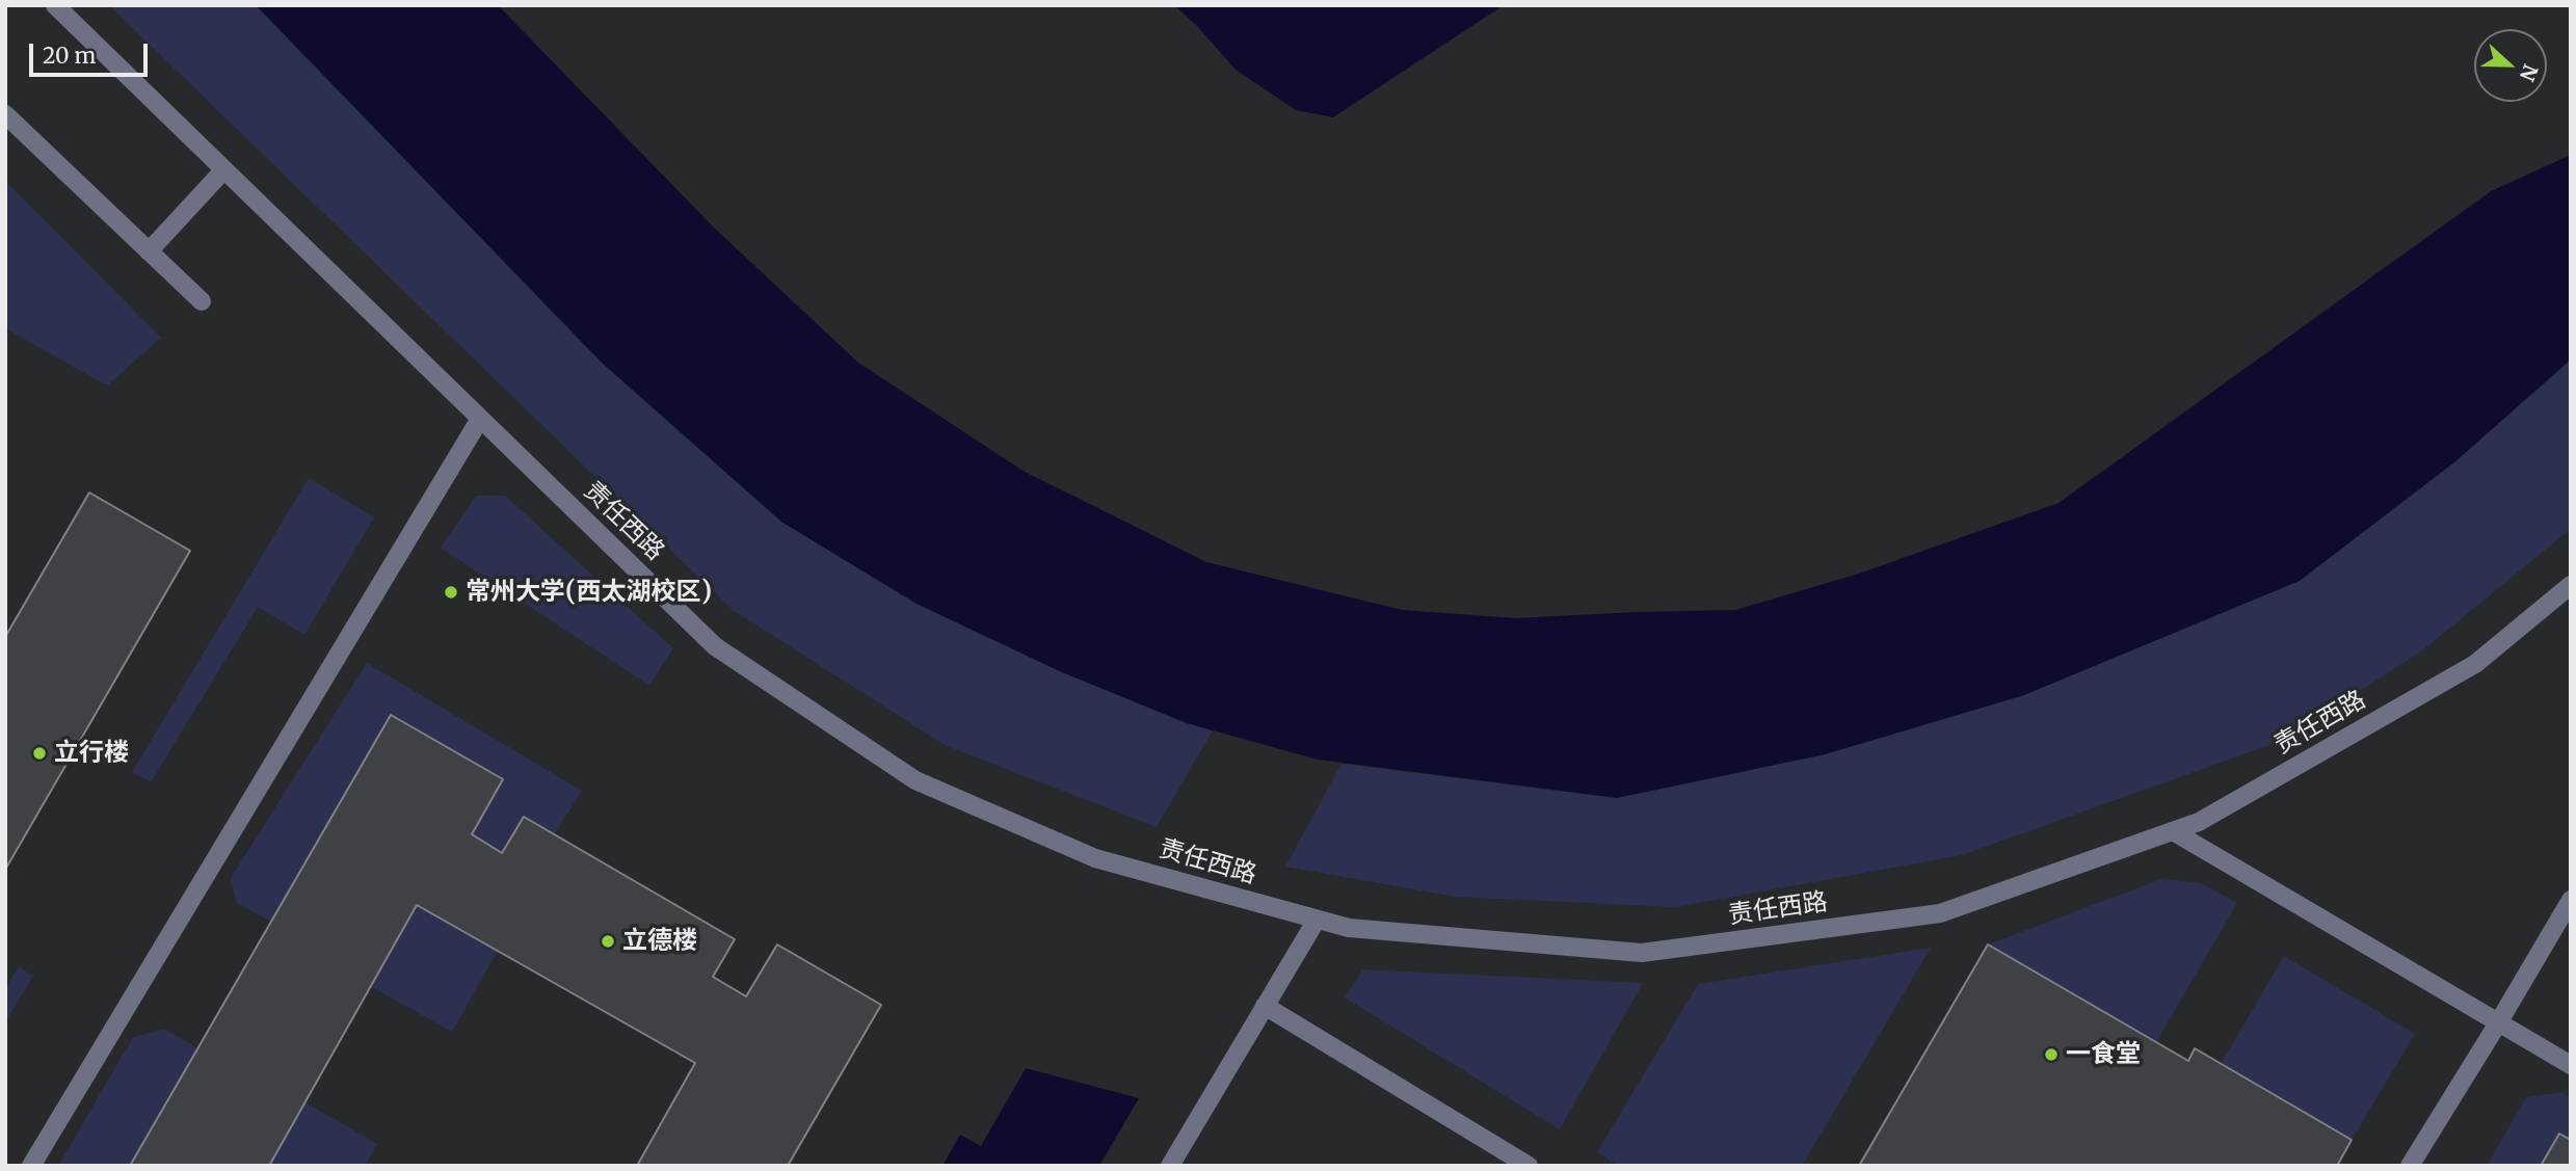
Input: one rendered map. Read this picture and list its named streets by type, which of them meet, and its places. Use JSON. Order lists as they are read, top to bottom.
{
  "streets": {
    "lane": ["责任西路"]
  },
  "places": [
    "常州大学(西太湖校区)",
    "立行楼",
    "立德楼",
    "一食堂"
  ],
  "scale_bar": "20 m",
  "north": "right"
}
